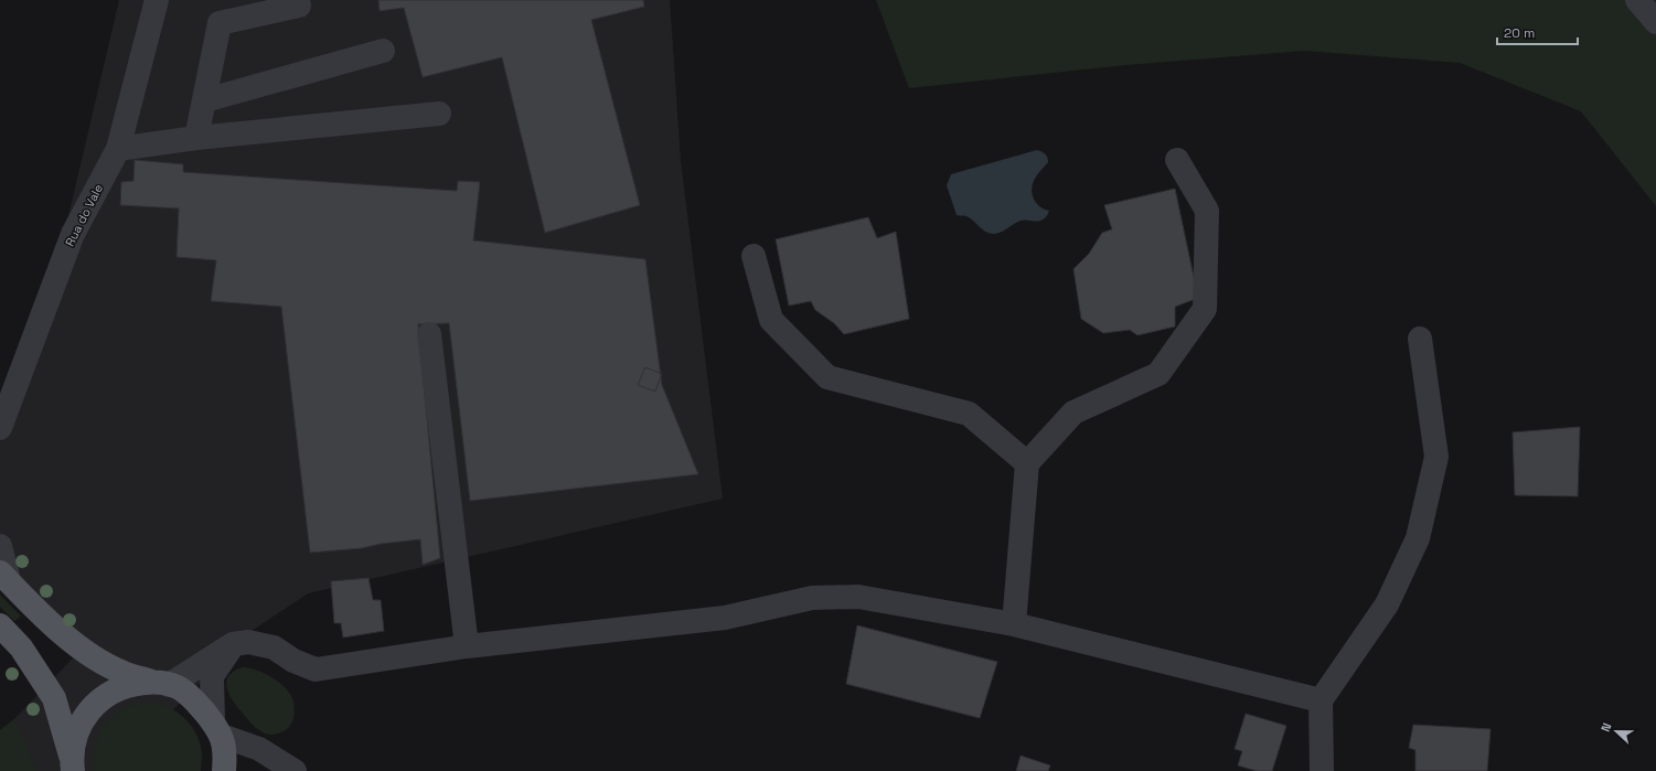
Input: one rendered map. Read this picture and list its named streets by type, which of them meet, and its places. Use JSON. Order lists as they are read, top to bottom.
{
  "streets": {
    "street": ["Rua do Vale"]
  },
  "scale_bar": "20 m",
  "north": "left"
}
